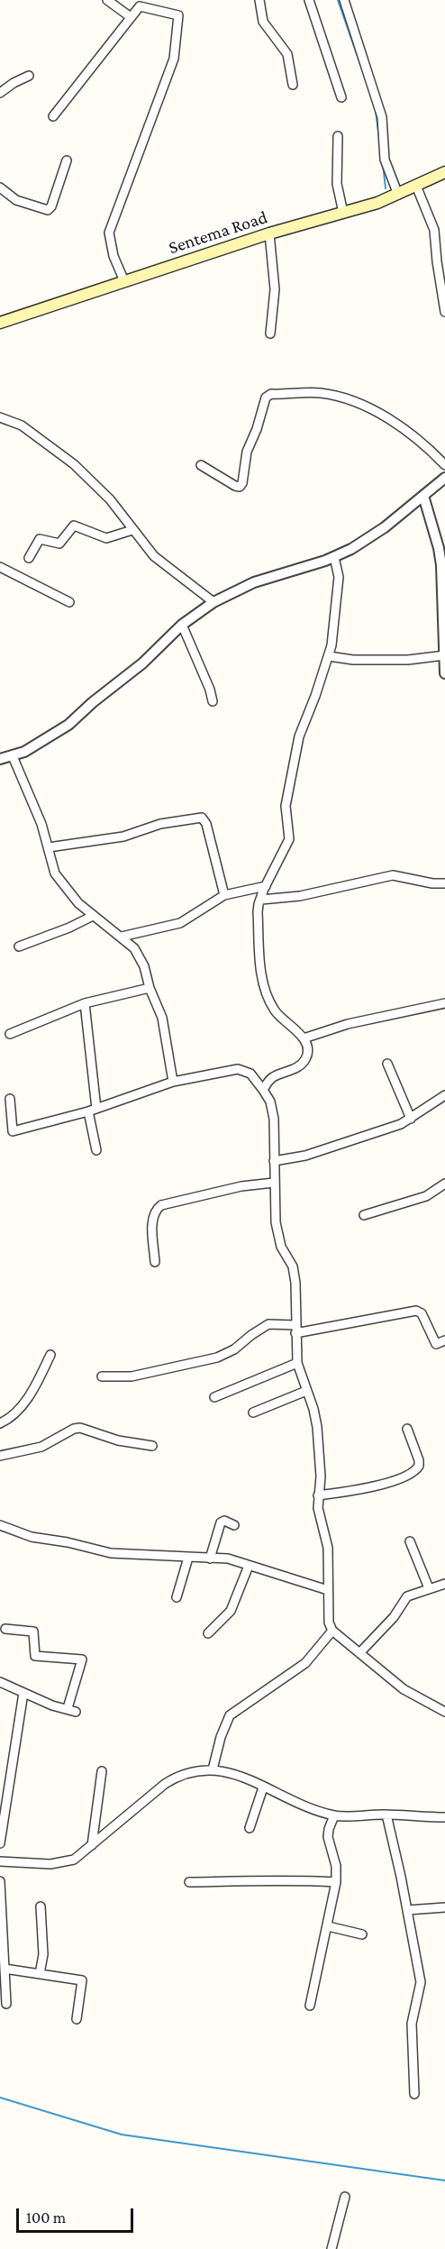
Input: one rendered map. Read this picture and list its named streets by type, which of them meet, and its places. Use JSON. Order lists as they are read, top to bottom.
{
  "streets": {
    "main road": ["Sentema Road"]
  },
  "scale_bar": "100 m"
}
